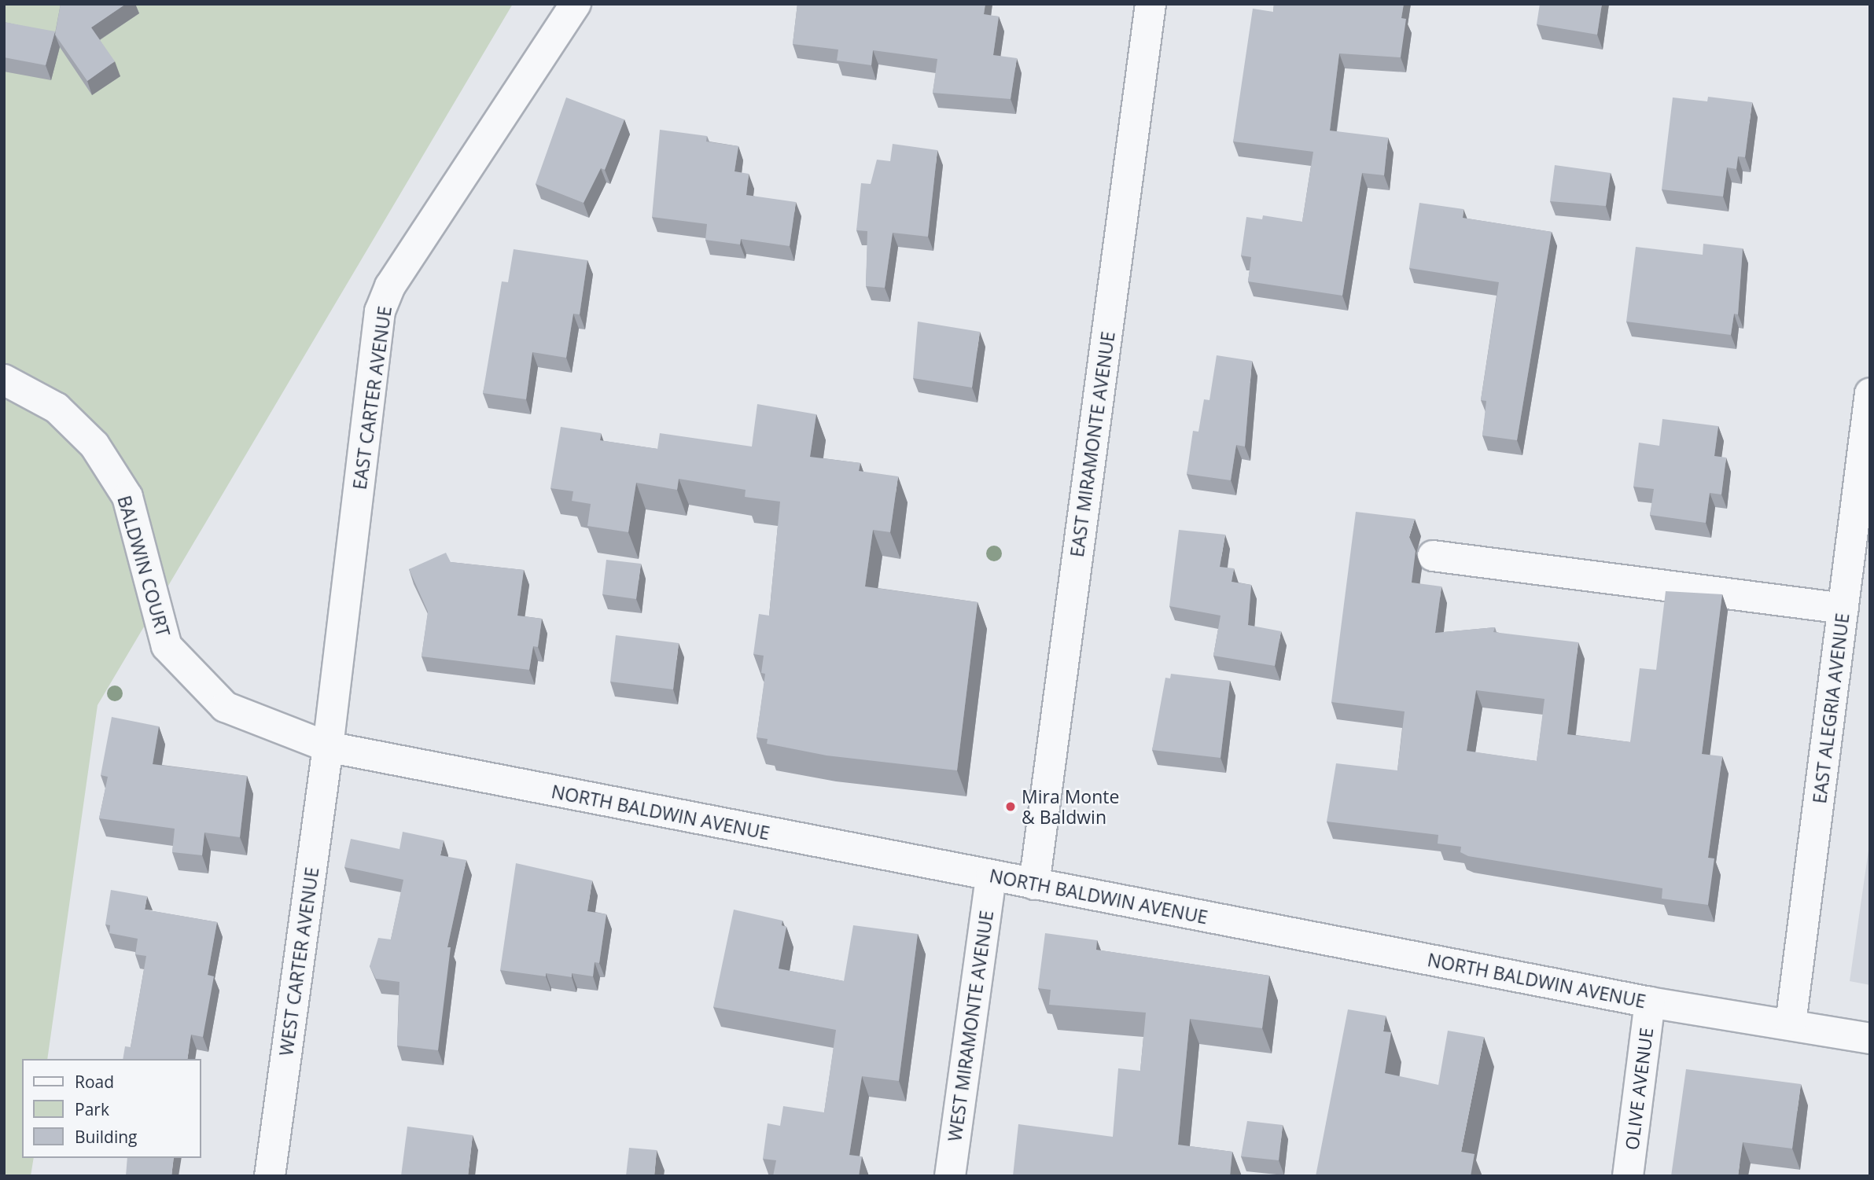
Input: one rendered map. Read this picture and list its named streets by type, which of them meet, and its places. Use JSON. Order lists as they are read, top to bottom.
{
  "streets": {
    "street": [
      "EAST CARTER AVENUE",
      "EAST MIRAMONTE AVENUE",
      "BALDWIN COURT",
      "EAST ALEGRIA AVENUE",
      "NORTH BALDWIN AVENUE",
      "WEST CARTER AVENUE",
      "WEST MIRAMONTE AVENUE",
      "OLIVE AVENUE"
    ]
  },
  "crossings": [
    ["EAST CARTER AVENUE", "BALDWIN COURT"],
    ["EAST CARTER AVENUE", "NORTH BALDWIN AVENUE"],
    ["EAST CARTER AVENUE", "WEST CARTER AVENUE"],
    ["EAST MIRAMONTE AVENUE", "NORTH BALDWIN AVENUE"],
    ["BALDWIN COURT", "NORTH BALDWIN AVENUE"],
    ["BALDWIN COURT", "WEST CARTER AVENUE"],
    ["EAST ALEGRIA AVENUE", "NORTH BALDWIN AVENUE"],
    ["NORTH BALDWIN AVENUE", "WEST CARTER AVENUE"],
    ["NORTH BALDWIN AVENUE", "WEST MIRAMONTE AVENUE"],
    ["NORTH BALDWIN AVENUE", "OLIVE AVENUE"]
  ],
  "places": ["Mira Monte & Baldwin"],
  "legend": ["Road", "Park", "Building"]
}
